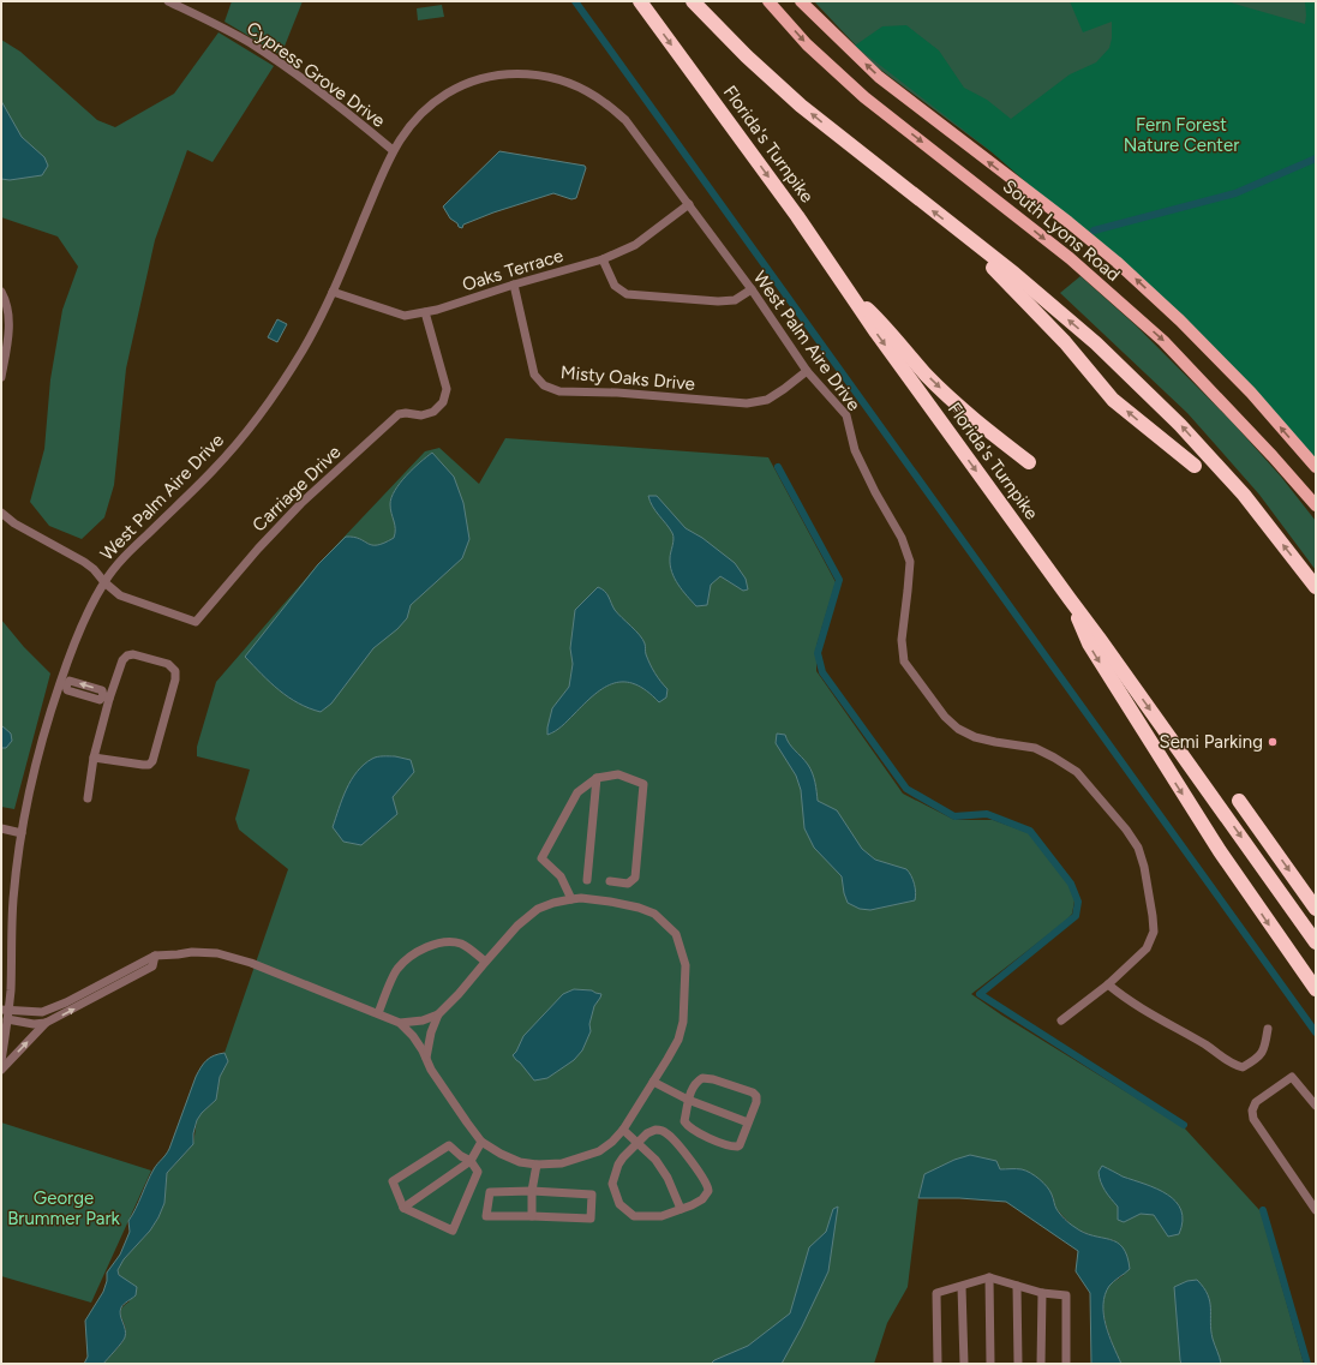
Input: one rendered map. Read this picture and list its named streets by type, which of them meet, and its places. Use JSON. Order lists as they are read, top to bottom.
{
  "streets": {
    "highway": ["Florida's Turnpike"],
    "main road": ["South Lyons Road"],
    "street": [
      "Cypress Grove Drive",
      "Oaks Terrace",
      "West Palm Aire Drive",
      "Misty Oaks Drive",
      "Carriage Drive"
    ]
  },
  "crossings": [
    ["Cypress Grove Drive", "West Palm Aire Drive"],
    ["Oaks Terrace", "West Palm Aire Drive"],
    ["Oaks Terrace", "Misty Oaks Drive"],
    ["Oaks Terrace", "Carriage Drive"],
    ["West Palm Aire Drive", "Misty Oaks Drive"],
    ["West Palm Aire Drive", "Carriage Drive"]
  ],
  "parks": ["Fern Forest Nature Center", "George Brummer Park"],
  "places": ["Semi Parking"]
}
